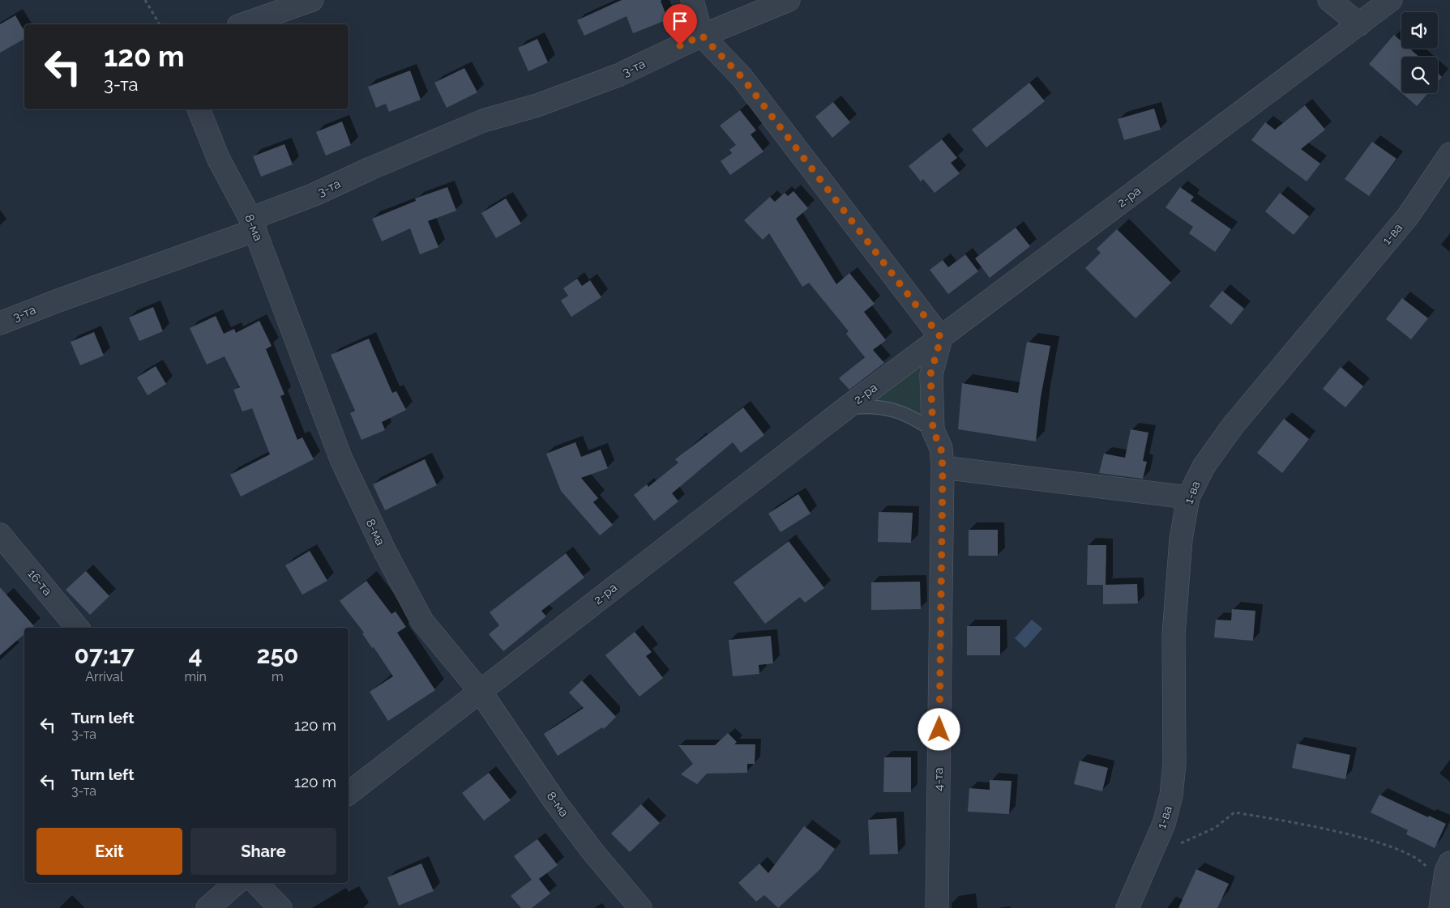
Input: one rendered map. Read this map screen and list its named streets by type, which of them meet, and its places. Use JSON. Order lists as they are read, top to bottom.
{
  "streets": {
    "street": [
      "3-та",
      "2-ра",
      "8-ма",
      "1-ва",
      "16-та",
      "4-та"
    ]
  },
  "crossings": [
    ["3-та", "8-ма"],
    ["2-ра", "8-ма"],
    ["2-ра", "4-та"]
  ],
  "page": {
    "turn": ["120 m", "3-та"],
    "eta": [
      "07:17",
      "Arrival",
      "4",
      "min",
      "250",
      "m"
    ],
    "list": [
      {
        "name": "Turn left",
        "note": "3-та",
        "value": "120 m"
      },
      {
        "name": "Turn left",
        "note": "3-та",
        "value": "120 m"
      }
    ],
    "buttons": ["Exit", "Share"]
  }
}
